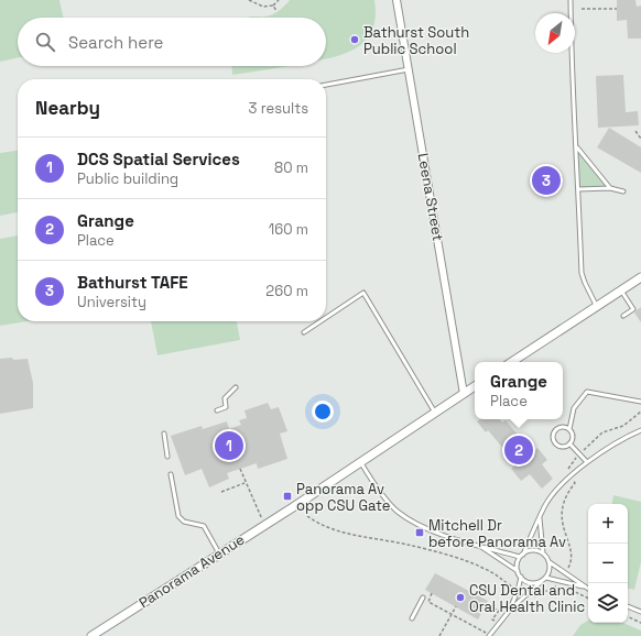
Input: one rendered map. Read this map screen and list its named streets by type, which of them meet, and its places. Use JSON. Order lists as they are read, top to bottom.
{
  "streets": {
    "street": ["Leena Street", "Panorama Avenue"]
  },
  "places": {
    "other": ["Bathurst South Public School", "CSU Dental and Oral Health Clinic"],
    "transit": ["Panorama Av opp CSU Gate", "Mitchell Dr before Panorama Av"]
  },
  "north": "bottom left",
  "page": {
    "search": "Search here",
    "heading": ["Nearby", "3 results"],
    "list": [
      {
        "mark": "1",
        "name": "DCS Spatial Services",
        "note": "Public building",
        "value": "80 m"
      },
      {
        "mark": "2",
        "name": "Grange",
        "note": "Place",
        "value": "160 m"
      },
      {
        "mark": "3",
        "name": "Bathurst TAFE",
        "note": "University",
        "value": "260 m"
      }
    ],
    "pins": ["3", "1", "2"],
    "popup": ["Grange", "Place"],
    "map_buttons": ["+", "−"]
  }
}
